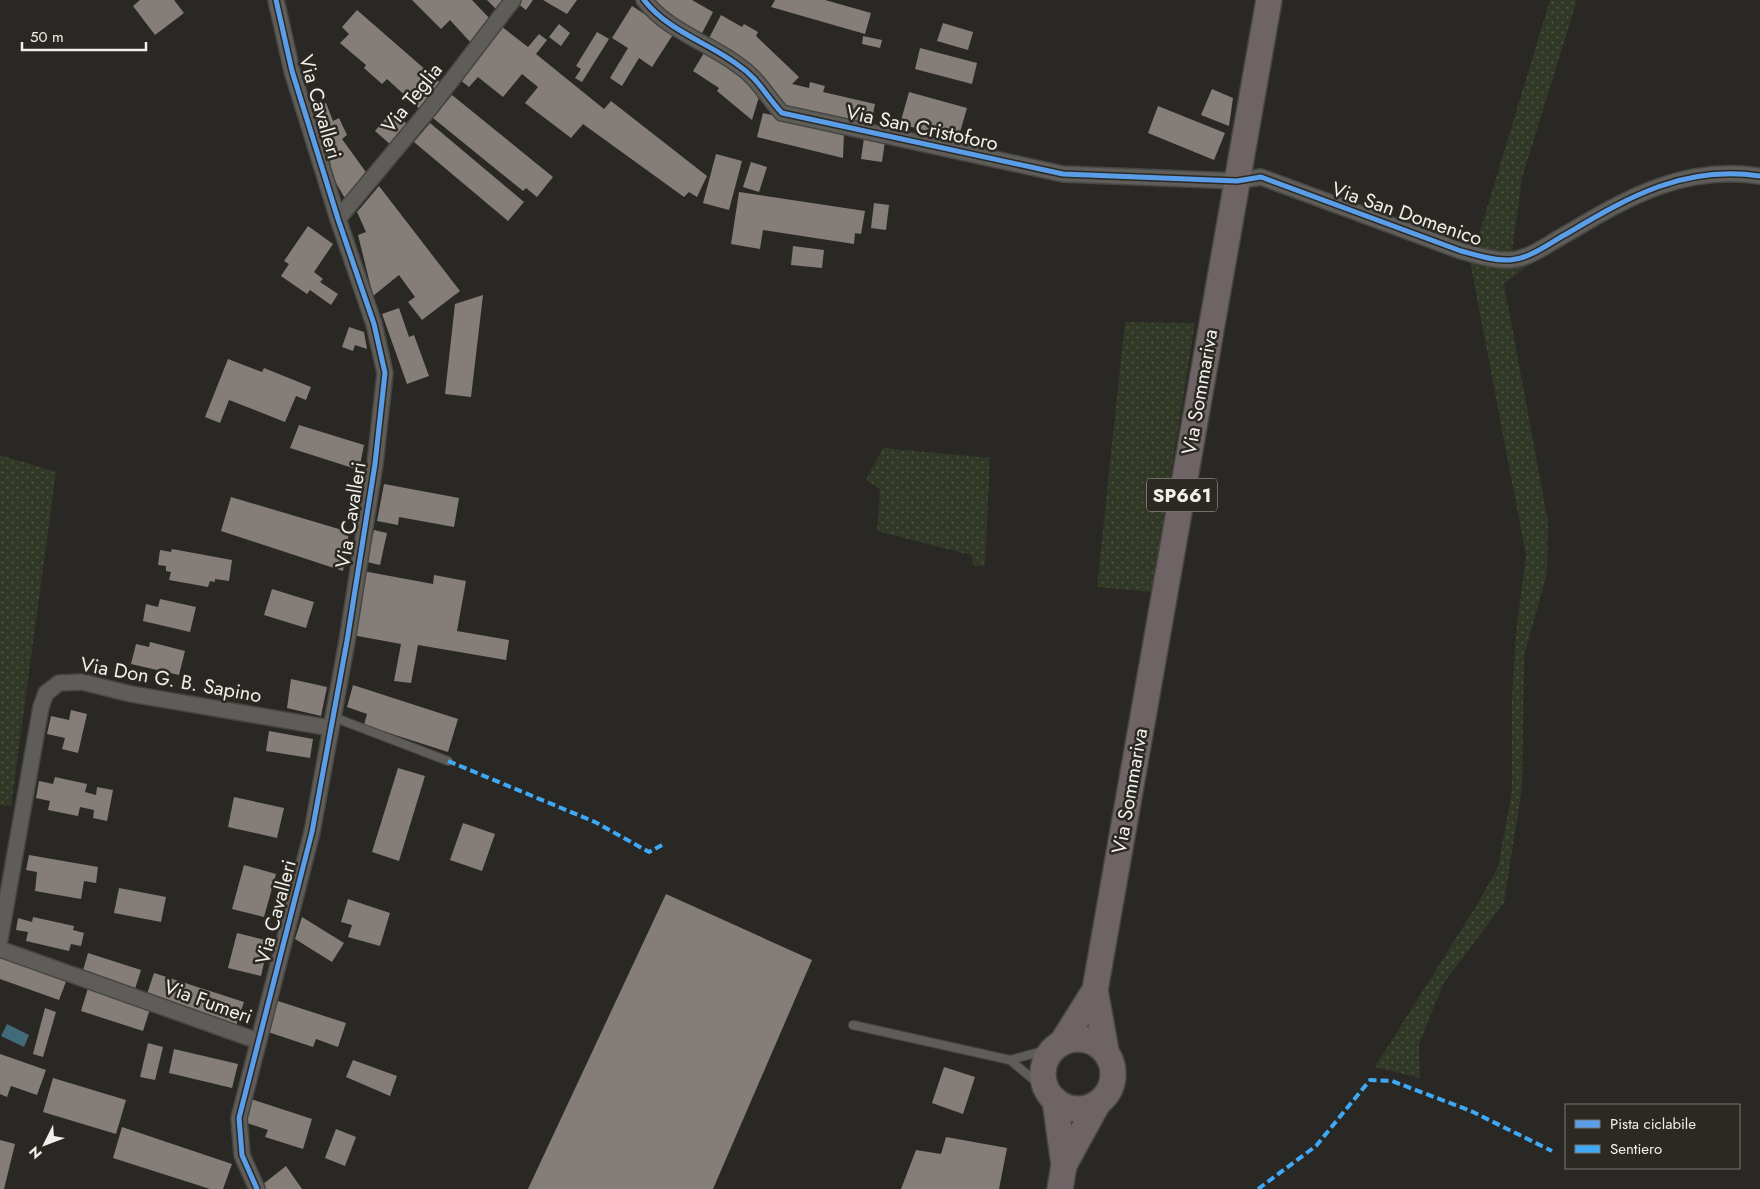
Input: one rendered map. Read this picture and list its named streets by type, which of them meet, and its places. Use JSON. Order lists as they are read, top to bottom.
{
  "streets": {
    "main road": ["Via Sommariva", "SP661"],
    "street": [
      "Via Teglia",
      "Via Cavalleri",
      "Via San Cristoforo",
      "Via San Domenico",
      "Via Don G. B. Sapino",
      "Via Fumeri"
    ]
  },
  "crossings": [
    ["Via Teglia", "Via Cavalleri"],
    ["Via Cavalleri", "Via Don G. B. Sapino"],
    ["Via Cavalleri", "Via Fumeri"],
    ["Via San Cristoforo", "Via San Domenico"],
    ["Via San Cristoforo", "Via Sommariva"],
    ["Via San Domenico", "Via Sommariva"]
  ],
  "legend": ["Pista ciclabile", "Sentiero"],
  "scale_bar": "50 m",
  "north": "bottom left"
}
